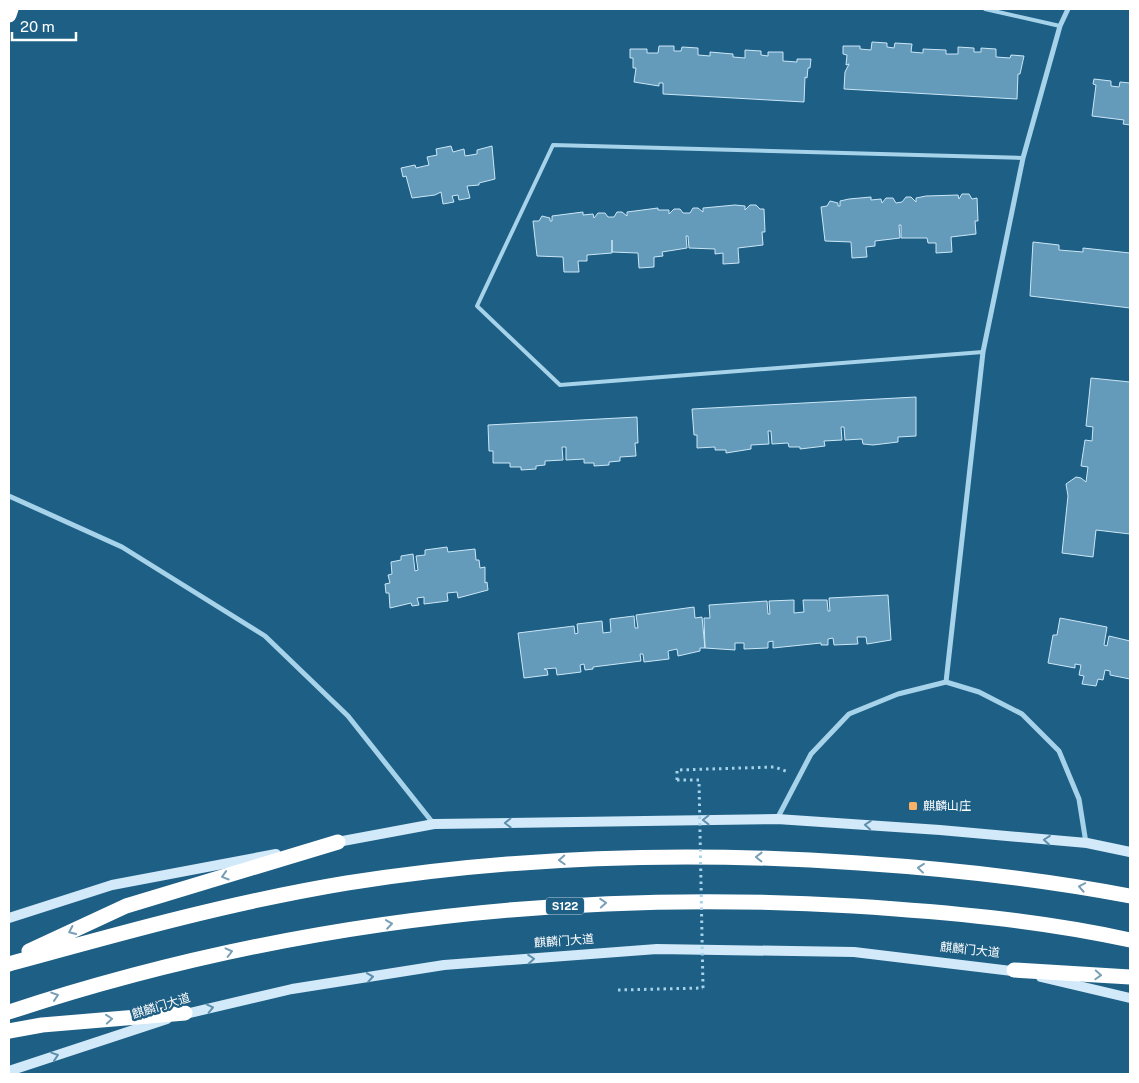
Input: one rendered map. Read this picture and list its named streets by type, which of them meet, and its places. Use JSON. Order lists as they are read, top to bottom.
{
  "streets": {
    "highway": ["S122"],
    "street": ["麒麟门大道"]
  },
  "one_way": ["麒麟门大道"],
  "places": {
    "transit": ["麒麟山庄"]
  },
  "scale_bar": "20 m"
}
